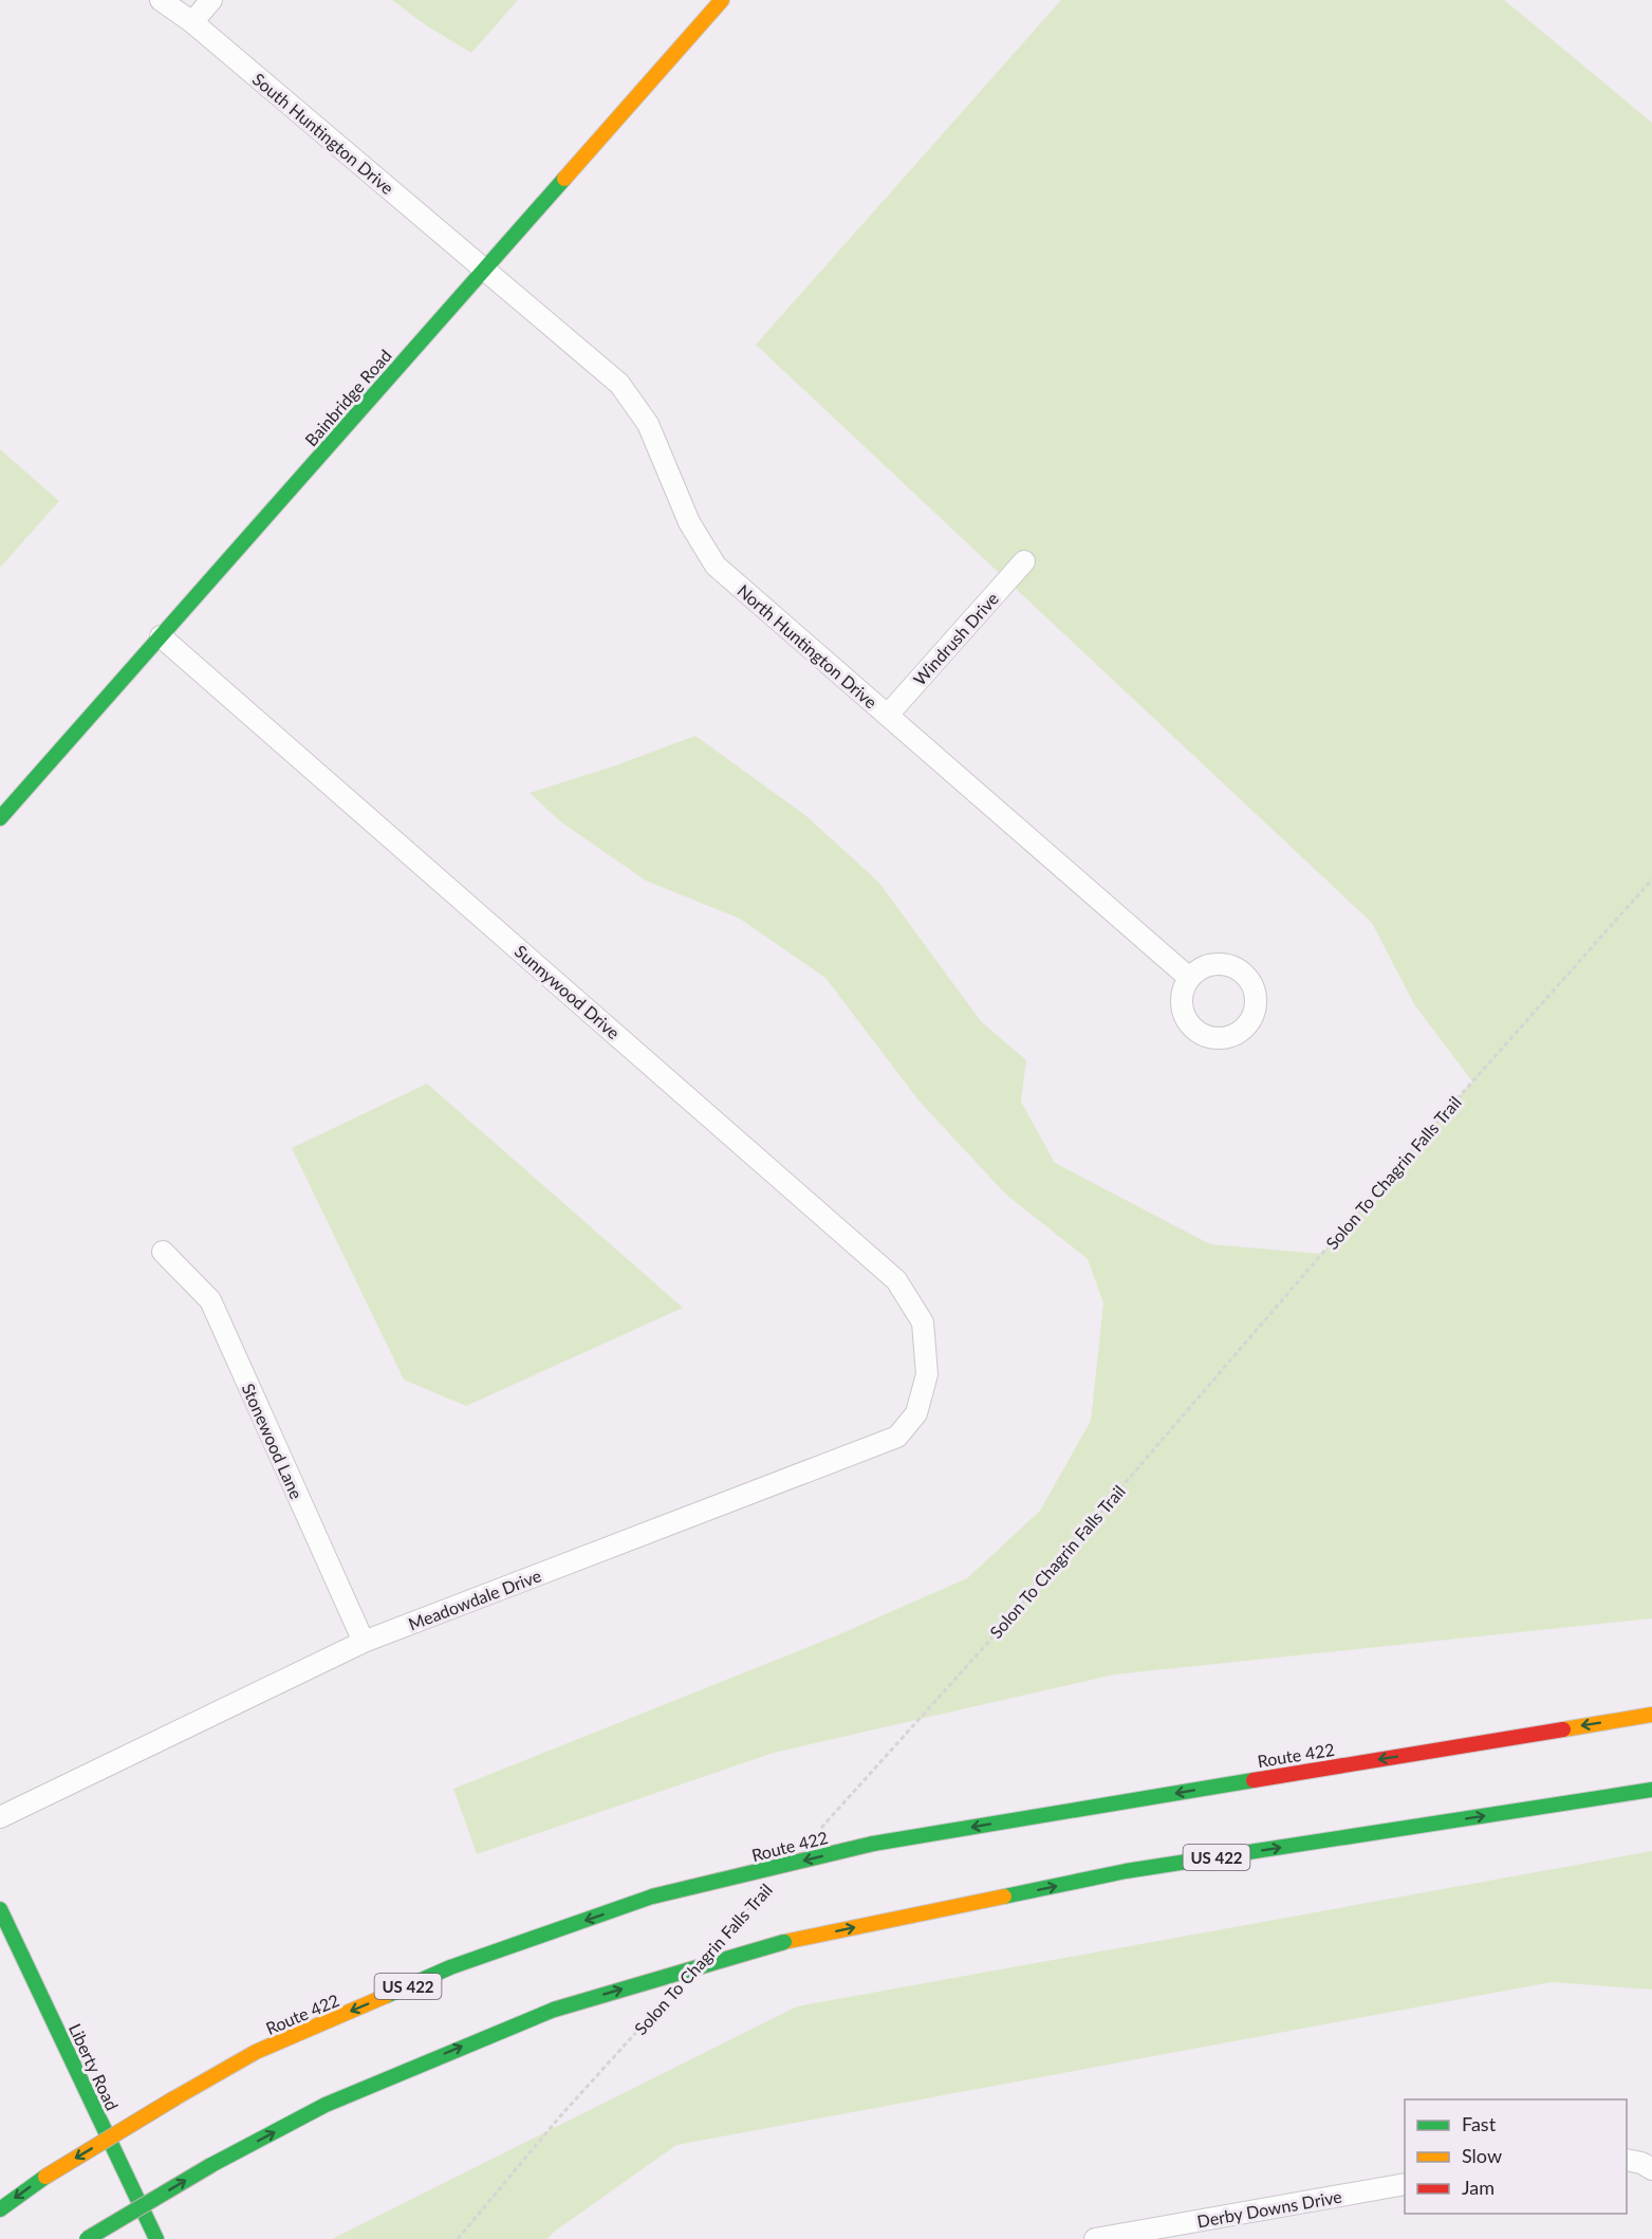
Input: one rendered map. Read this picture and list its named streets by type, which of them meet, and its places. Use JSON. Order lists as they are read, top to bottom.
{
  "streets": {
    "main road": [
      "Bainbridge Road",
      "Route 422",
      "US 422",
      "Liberty Road"
    ],
    "street": [
      "South Huntington Drive",
      "Windrush Drive",
      "North Huntington Drive",
      "Sunnywood Drive",
      "Stonewood Lane",
      "Meadowdale Drive",
      "Derby Downs Drive"
    ],
    "path": ["Solon To Chagrin Falls Trail"]
  },
  "crossings": [
    ["South Huntington Drive", "Bainbridge Road"],
    ["South Huntington Drive", "North Huntington Drive"],
    ["Bainbridge Road", "North Huntington Drive"],
    ["Bainbridge Road", "Sunnywood Drive"],
    ["Windrush Drive", "North Huntington Drive"],
    ["Sunnywood Drive", "Meadowdale Drive"],
    ["Stonewood Lane", "Meadowdale Drive"]
  ],
  "legend": ["Fast", "Slow", "Jam"]
}
